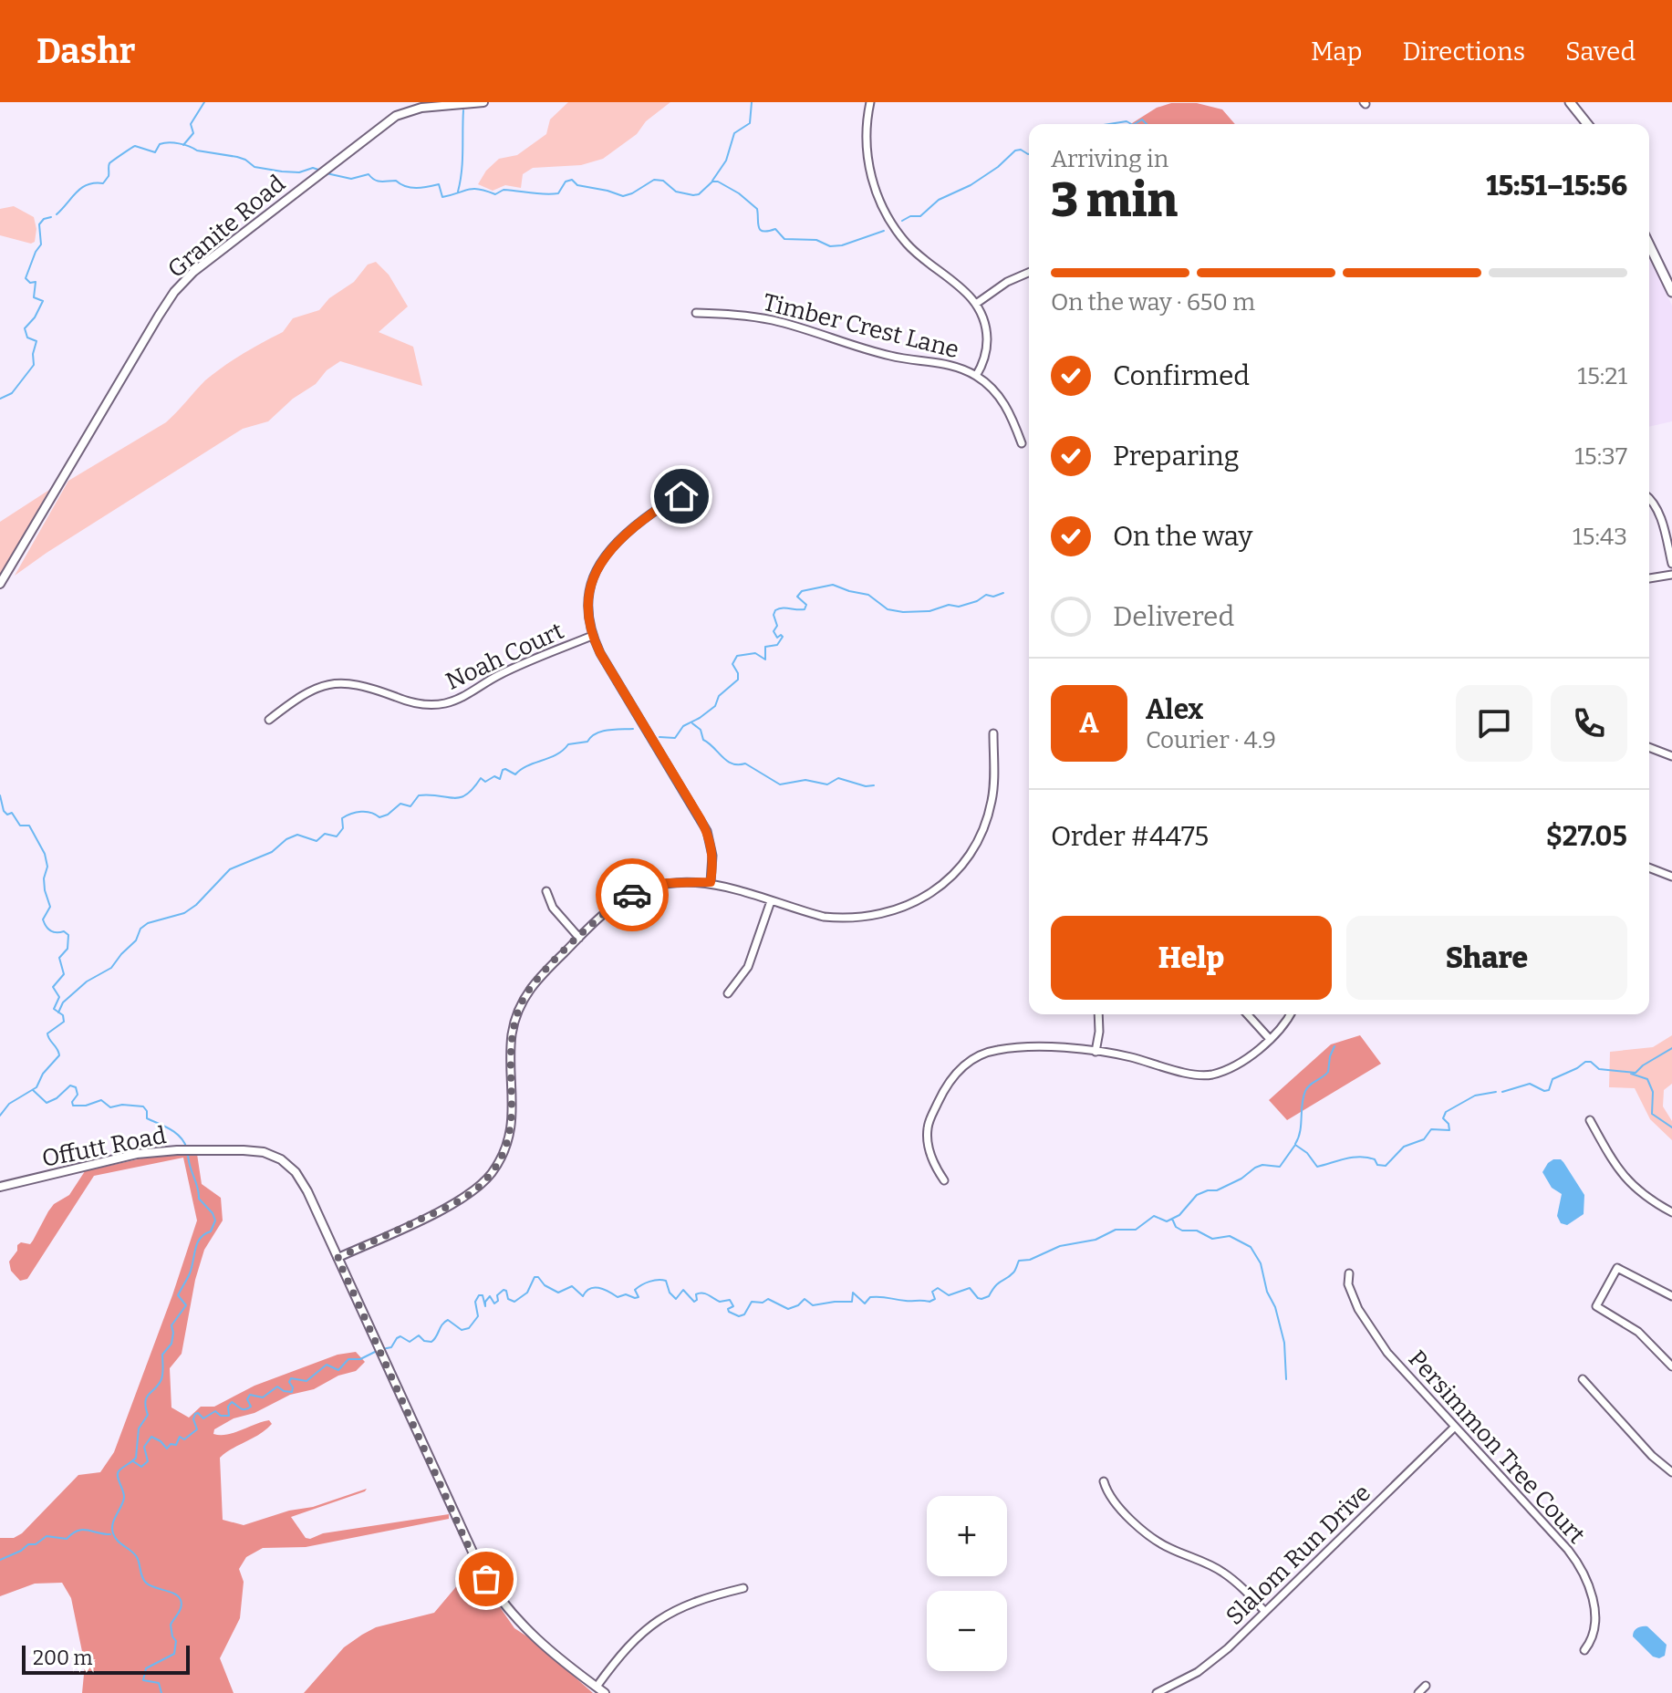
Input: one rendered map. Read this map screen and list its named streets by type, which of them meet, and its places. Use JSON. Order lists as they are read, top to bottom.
{
  "streets": {
    "street": [
      "Granite Road",
      "Timber Crest Lane",
      "Noah Court",
      "Offutt Road",
      "Persimmon Tree Court",
      "Slalom Run Drive"
    ]
  },
  "crossings": [
    ["Persimmon Tree Court", "Slalom Run Drive"]
  ],
  "scale_bar": "200 m",
  "page": {
    "header": "Dashr",
    "nav": ["Map", "Directions", "Saved"],
    "heading": ["3 min", "Arriving in", "15:51–15:56"],
    "panel": [
      "Alex",
      "Courier · 4.9",
      "Order #4475",
      "$27.05"
    ],
    "bar": "On the way · 650 m",
    "list": [
      ["Confirmed", "15:21"],
      ["Preparing", "15:37"],
      ["On the way", "15:43"],
      "Delivered"
    ],
    "round": "A",
    "buttons": ["Help", "Share"],
    "map_buttons": ["+", "−"],
    "scale": "200 m"
  }
}
